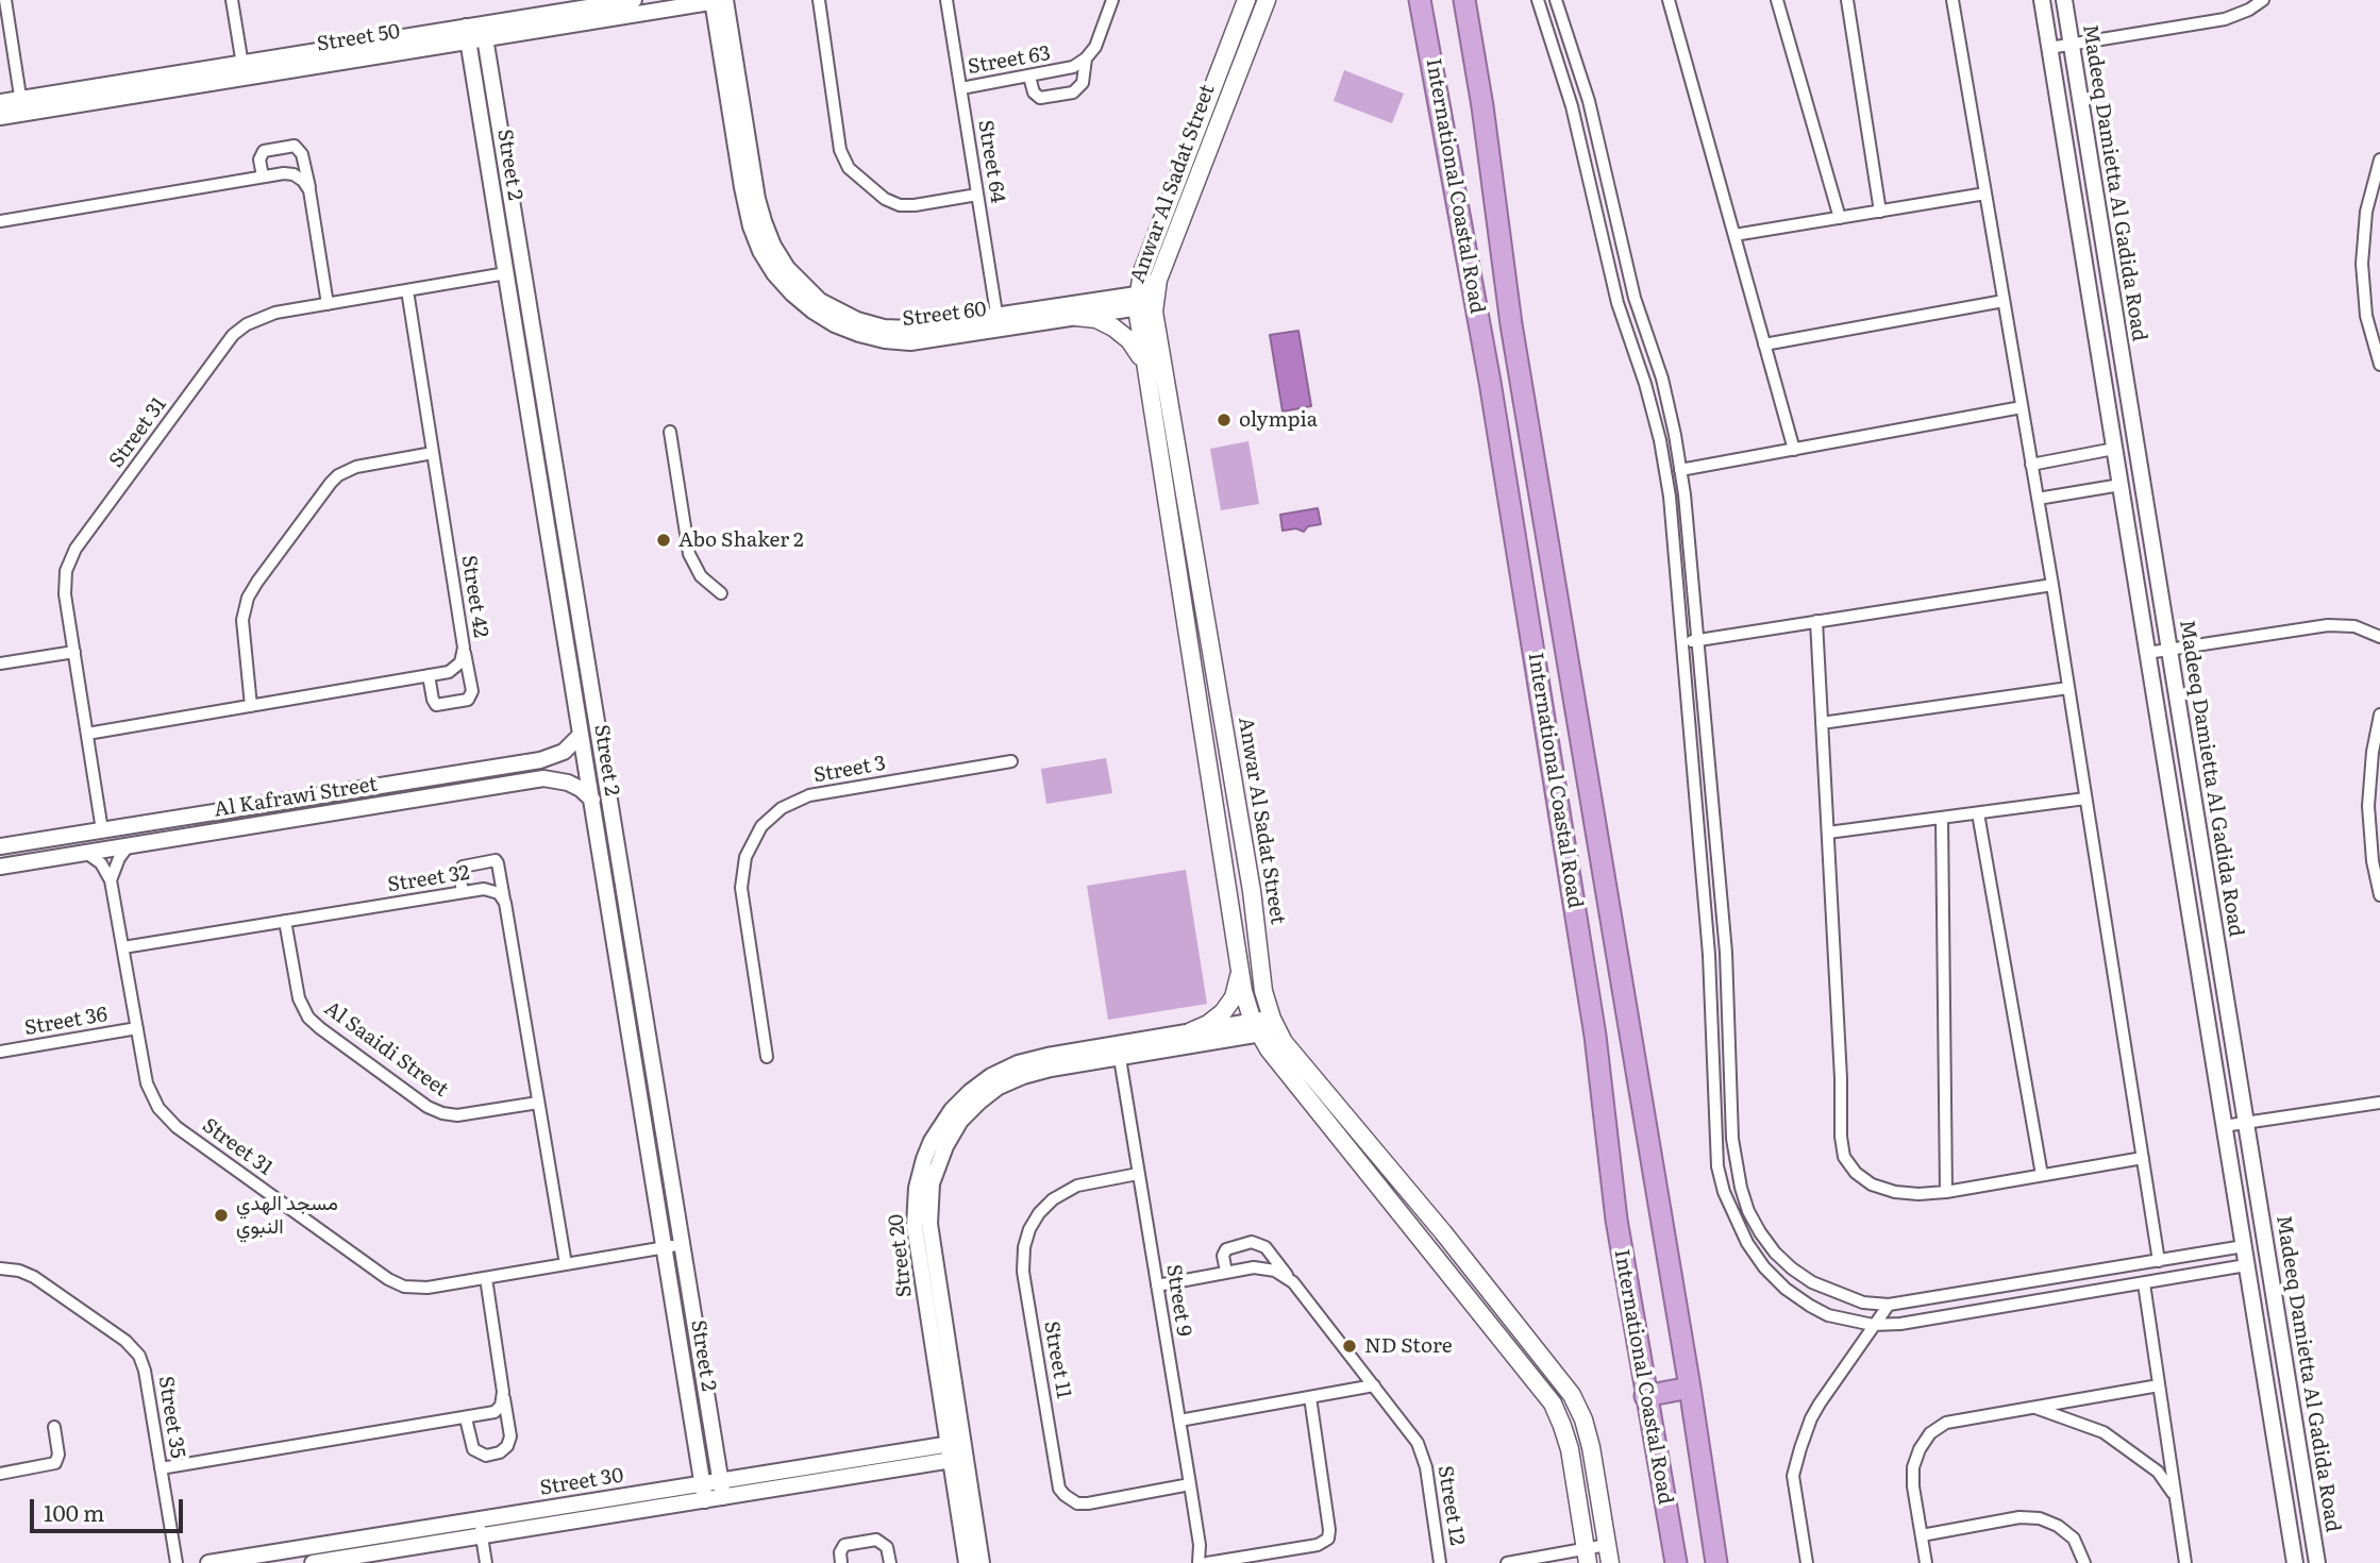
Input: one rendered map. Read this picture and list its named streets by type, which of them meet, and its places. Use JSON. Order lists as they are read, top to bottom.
{
  "streets": {
    "highway": ["International Coastal Road"],
    "main road": ["Anwar Al Sadat Street"],
    "street": [
      "Street 50",
      "Street 63",
      "Street 64",
      "Street 2",
      "Madeeq Damietta Al Gadida Road",
      "Street 60",
      "Street 31",
      "Street 42",
      "Street 3",
      "Al Kafrawi Street",
      "Street 32",
      "Street 36",
      "Al Saaidi Street",
      "Street 20",
      "Street 9",
      "Street 11",
      "Street 35",
      "Street 30",
      "Street 12"
    ]
  },
  "crossings": [
    ["Street 50", "Street 2"],
    ["Street 50", "Street 60"],
    ["Street 63", "Street 64"],
    ["Street 64", "Street 60"],
    ["Street 2", "Street 31"],
    ["Street 2", "Al Kafrawi Street"],
    ["Street 2", "Street 30"],
    ["Anwar Al Sadat Street", "Street 60"],
    ["Anwar Al Sadat Street", "Street 20"],
    ["Street 31", "Street 42"],
    ["Street 31", "Al Kafrawi Street"],
    ["Street 31", "Street 32"],
    ["Street 31", "Street 36"],
    ["Street 32", "Al Saaidi Street"],
    ["Street 20", "Street 9"],
    ["Street 20", "Street 30"],
    ["Street 9", "Street 11"],
    ["Street 9", "Street 12"]
  ],
  "places": [
    "olympia",
    "Abo Shaker 2",
    "مسجد الهدي النبوي",
    "ND Store"
  ],
  "scale_bar": "100 m"
}
